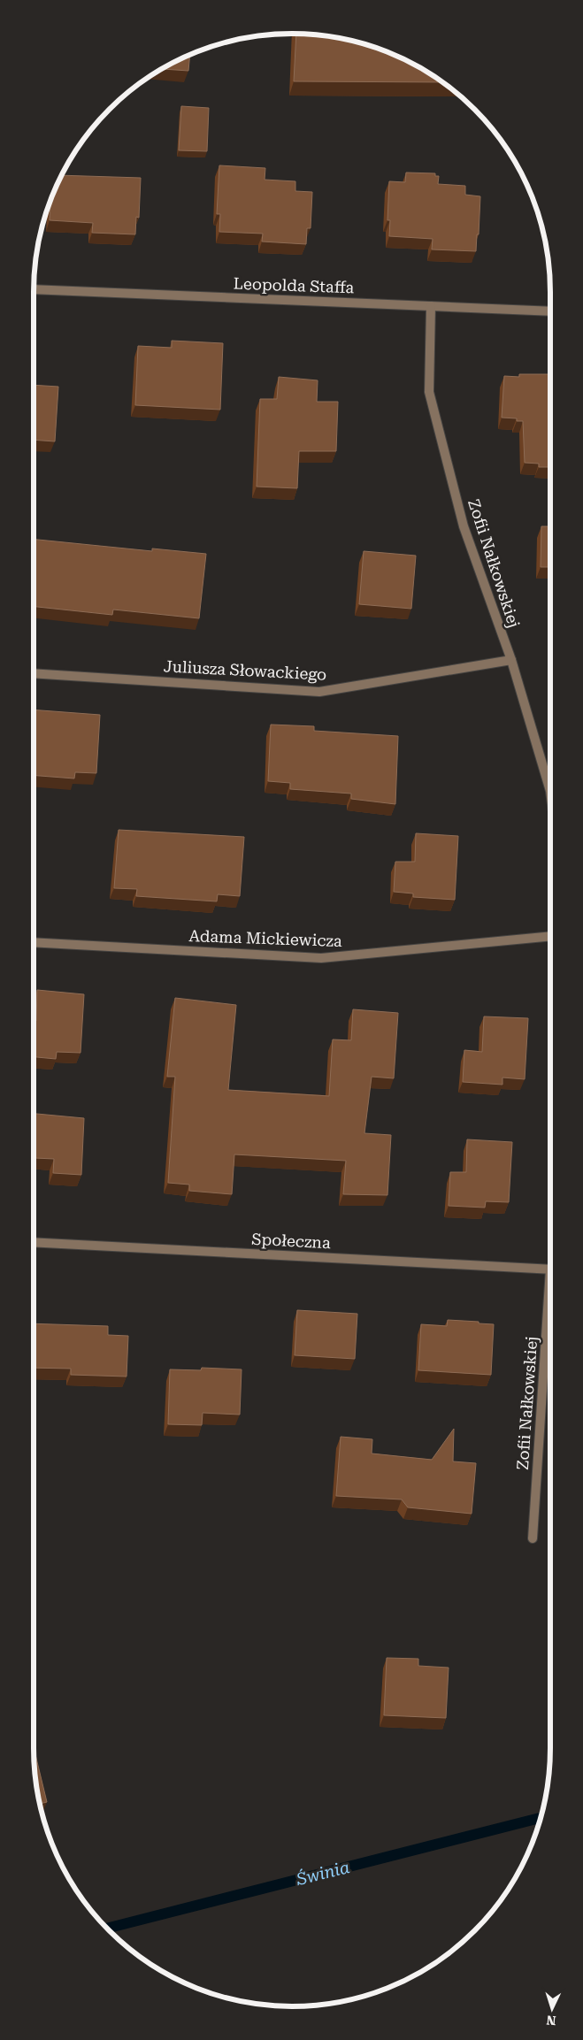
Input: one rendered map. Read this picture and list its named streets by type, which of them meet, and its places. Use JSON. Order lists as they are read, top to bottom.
{
  "streets": {
    "street": [
      "Leopolda Staffa",
      "Zofii Nałkowskiej",
      "Juliusza Słowackiego",
      "Adama Mickiewicza",
      "Społeczna"
    ]
  },
  "crossings": [
    ["Leopolda Staffa", "Zofii Nałkowskiej"],
    ["Zofii Nałkowskiej", "Juliusza Słowackiego"]
  ],
  "water": ["Świnia"],
  "north": "bottom"
}
